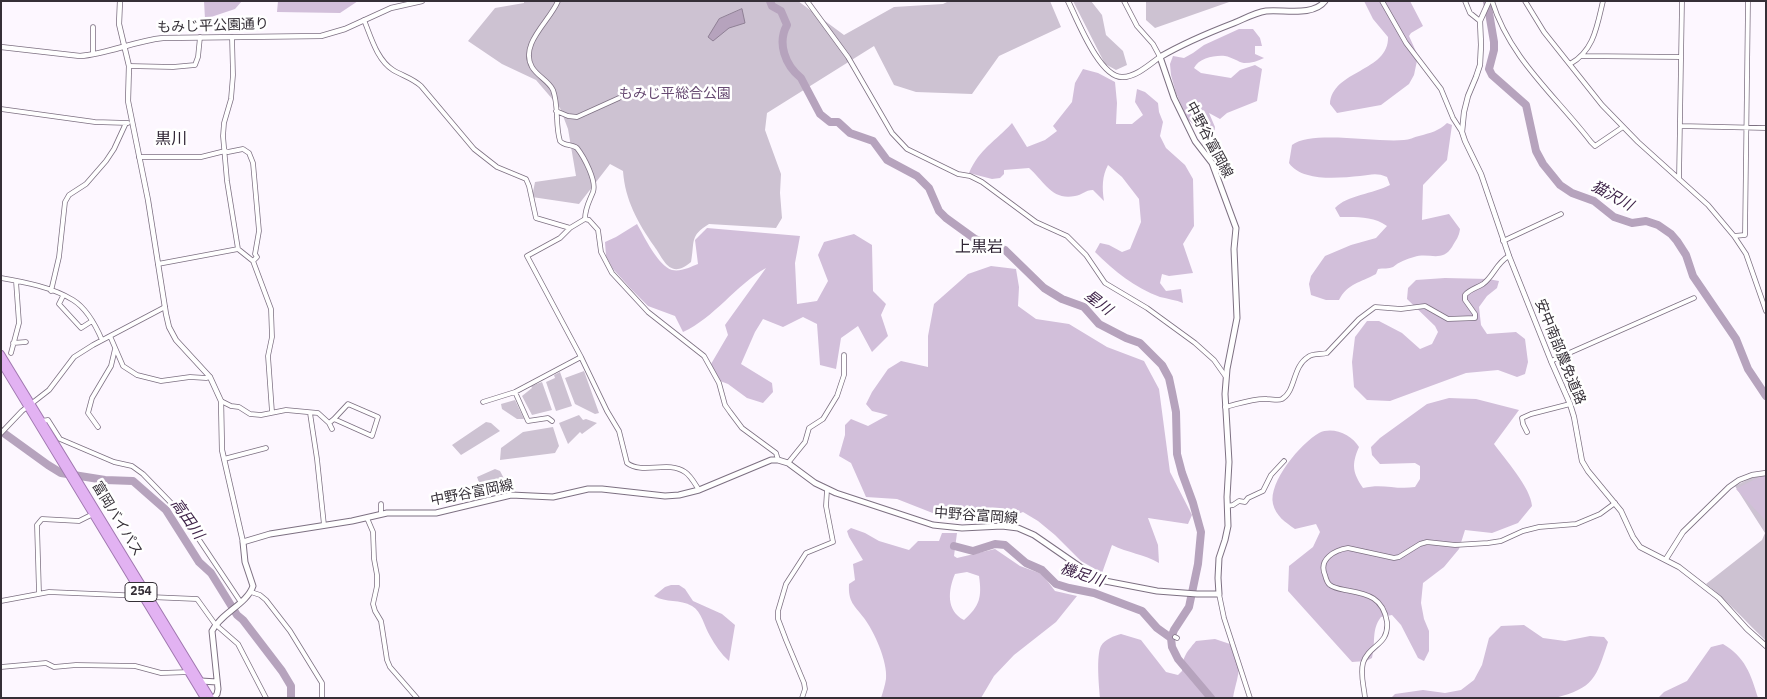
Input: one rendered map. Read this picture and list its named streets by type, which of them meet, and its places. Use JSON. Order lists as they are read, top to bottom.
{
  "streets": {
    "highway": ["富岡バイパス", "254"],
    "main road": ["中野谷富岡線"],
    "street": ["もみじ平公園通り", "安中南部農免道路"]
  },
  "districts": ["黒川", "上黒岩"],
  "water": [
    "猫沢川",
    "星川",
    "高田川",
    "機足川"
  ],
  "parks": ["もみじ平総合公園"]
}
